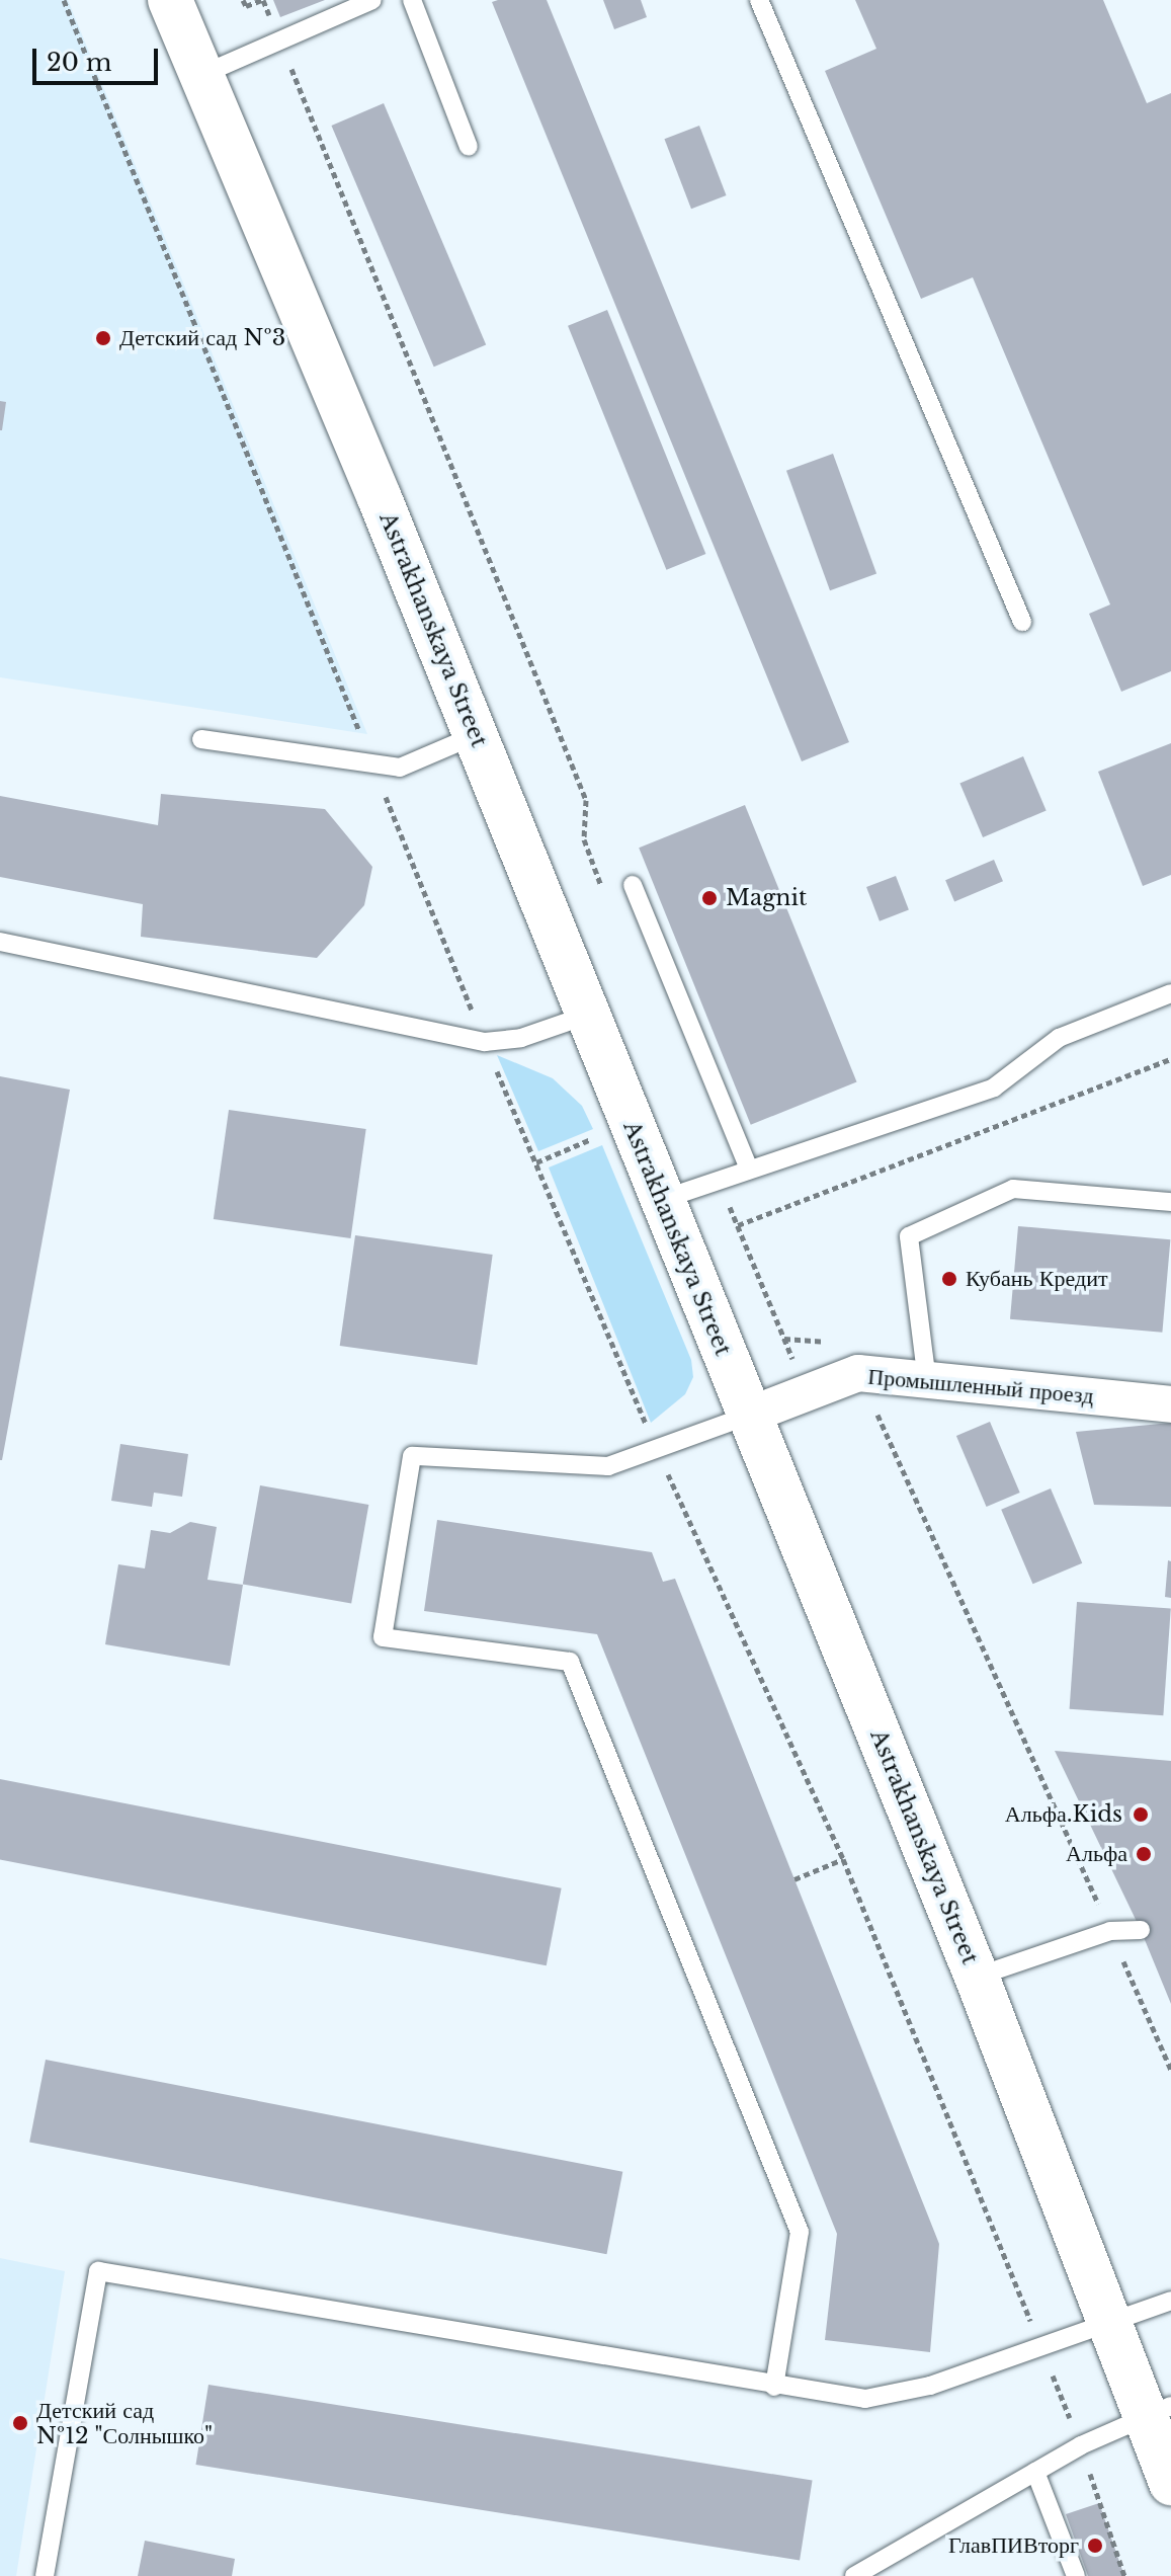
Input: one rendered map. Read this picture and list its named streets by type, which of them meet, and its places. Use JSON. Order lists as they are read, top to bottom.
{
  "streets": {
    "street": ["Astrakhanskaya Street", "Промышленный проезд"]
  },
  "crossings": [
    ["Astrakhanskaya Street", "Промышленный проезд"]
  ],
  "places": [
    "Детский сад №3",
    "Magnit",
    "Кубань Кредит",
    "Альфа.Kids",
    "Альфа",
    "Детский сад №12 \"Солнышко\"",
    "ГлавПИВторг"
  ],
  "scale_bar": "20 m"
}
